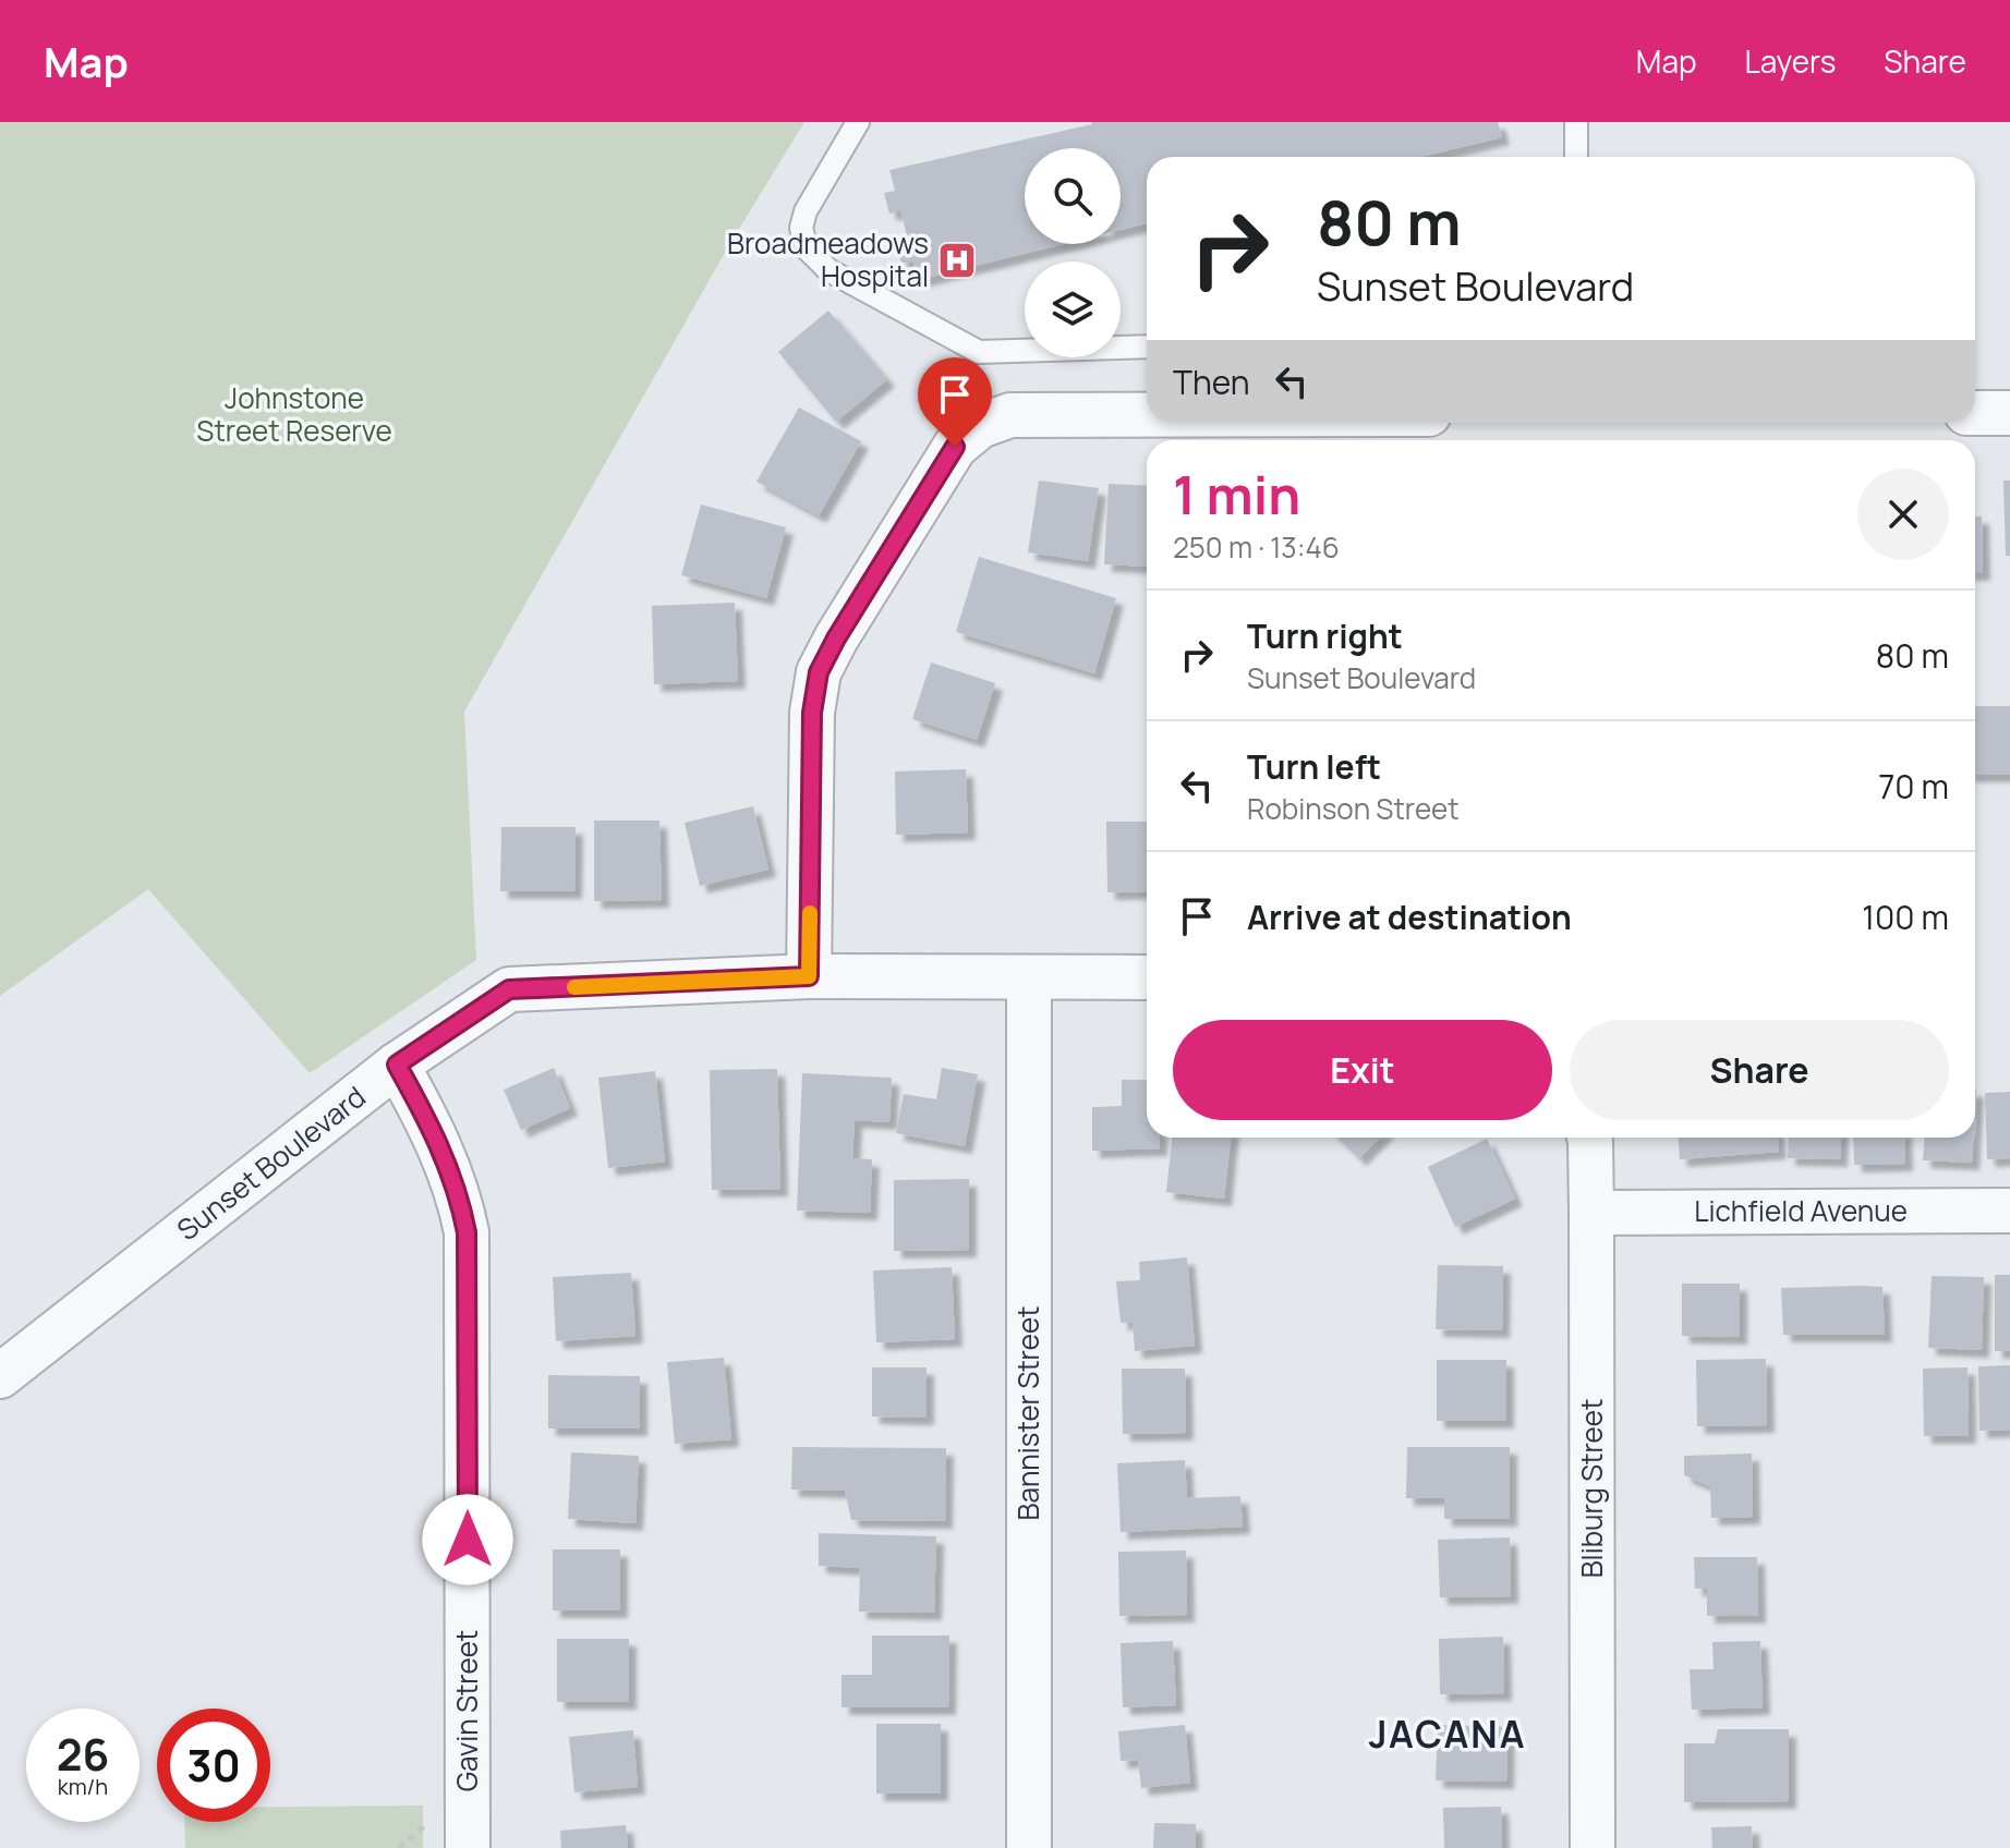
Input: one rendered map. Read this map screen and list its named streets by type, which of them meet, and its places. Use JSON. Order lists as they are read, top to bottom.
{
  "streets": {
    "street": [
      "Sunset Boulevard",
      "Lichfield Avenue",
      "Bannister Street",
      "Bliburg Street",
      "Gavin Street"
    ]
  },
  "crossings": [
    ["Sunset Boulevard", "Bannister Street"],
    ["Sunset Boulevard", "Gavin Street"],
    ["Lichfield Avenue", "Bliburg Street"]
  ],
  "districts": ["JACANA"],
  "parks": ["Johnstone Street Reserve"],
  "places": {
    "hospital": ["Broadmeadows Hospital"]
  },
  "page": {
    "header": "Map",
    "nav": ["Map", "Layers", "Share"],
    "turn": ["80 m", "Sunset Boulevard"],
    "then": "Then",
    "heading": ["1 min", "250 m · 13:46"],
    "list": [
      {
        "name": "Turn right",
        "note": "Sunset Boulevard",
        "value": "80 m"
      },
      {
        "name": "Turn left",
        "note": "Robinson Street",
        "value": "70 m"
      },
      {
        "name": "Arrive at destination",
        "value": "100 m"
      }
    ],
    "buttons": ["Exit", "Share"],
    "speed": "26 km/h",
    "limit": "30"
  }
}
